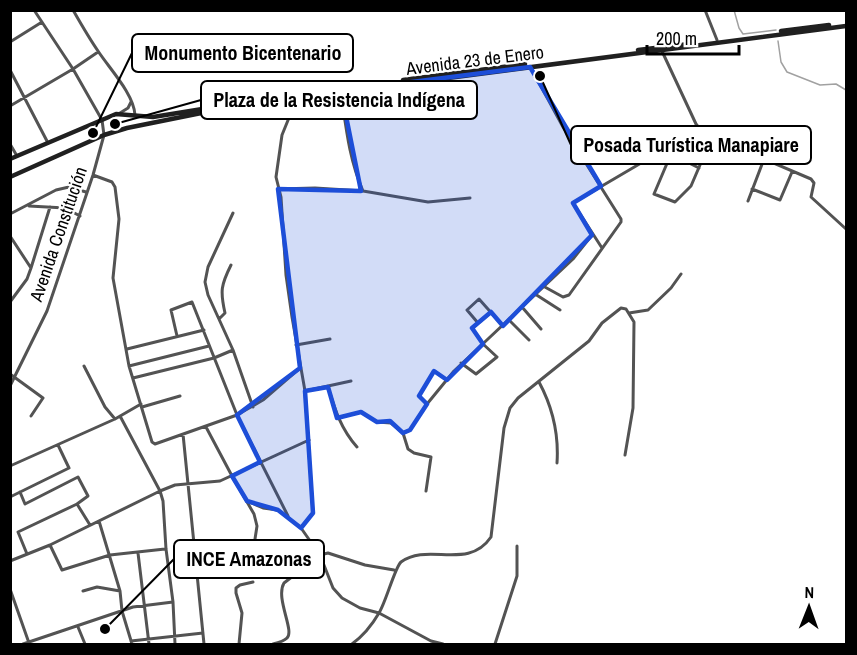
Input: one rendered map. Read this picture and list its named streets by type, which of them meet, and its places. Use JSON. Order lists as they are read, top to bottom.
{
  "streets": {
    "main road": ["Avenida 23 de Enero"],
    "street": ["Avenida Constitución"]
  },
  "crossings": [
    ["Avenida 23 de Enero", "Avenida Constitución"]
  ],
  "places": [
    "Posada Turística Manapiare",
    "Plaza de la Resistencia Indígena",
    "Monumento Bicentenario",
    "INCE Amazonas"
  ],
  "scale_bar": "200 m",
  "north": "top"
}
